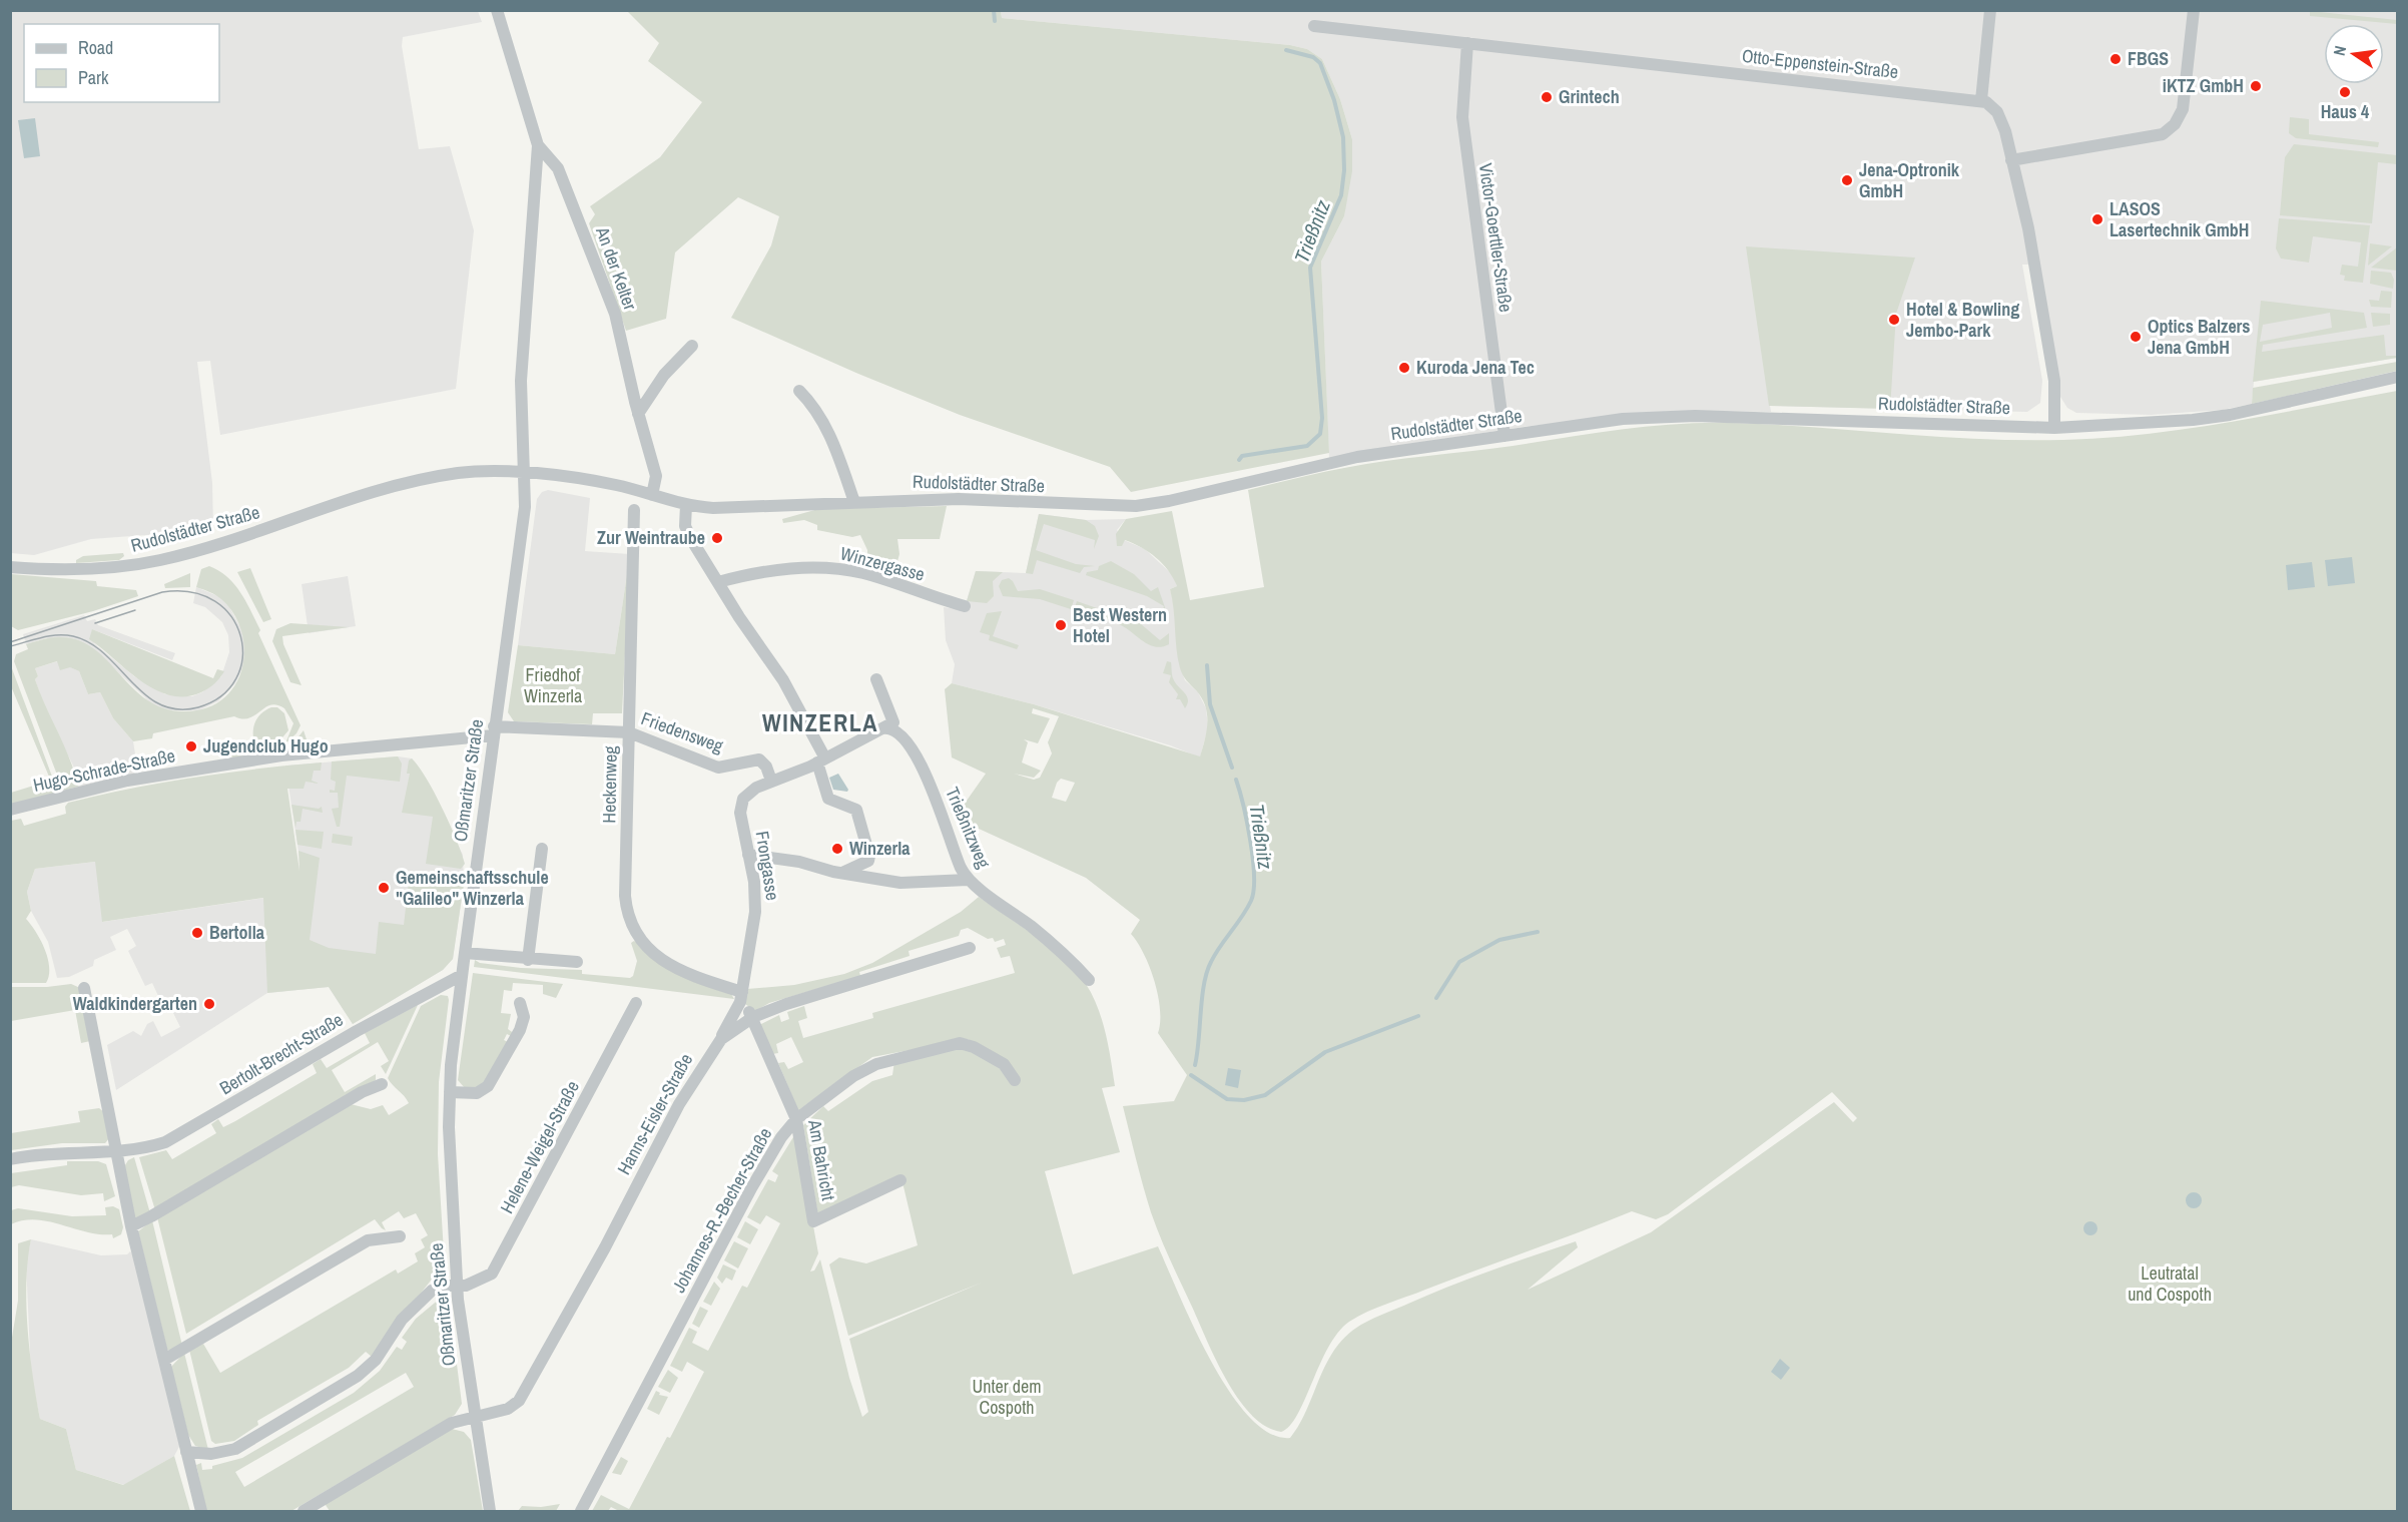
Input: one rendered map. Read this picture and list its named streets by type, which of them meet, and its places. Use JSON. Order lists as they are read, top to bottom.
{
  "streets": {
    "street": [
      "Otto-Eppenstein-Straße",
      "Victor-Goerttler-Straße",
      "An der Kelter",
      "Rudolstädter Straße",
      "Winzergasse",
      "Friedensweg",
      "Hugo-Schrade-Straße",
      "Oßmaritzer Straße",
      "Heckenweg",
      "Trießnitzweg",
      "Frongasse",
      "Bertolt-Brecht-Straße",
      "Hanns-Eisler-Straße",
      "Helene-Weigel-Straße",
      "Am Bahricht",
      "Johannes-R.-Becher-Straße"
    ]
  },
  "crossings": [
    ["Otto-Eppenstein-Straße", "Victor-Goerttler-Straße"],
    ["Victor-Goerttler-Straße", "Rudolstädter Straße"],
    ["An der Kelter", "Rudolstädter Straße"],
    ["An der Kelter", "Oßmaritzer Straße"],
    ["Rudolstädter Straße", "Oßmaritzer Straße"],
    ["Friedensweg", "Hugo-Schrade-Straße"],
    ["Friedensweg", "Oßmaritzer Straße"],
    ["Friedensweg", "Heckenweg"],
    ["Friedensweg", "Frongasse"],
    ["Hugo-Schrade-Straße", "Oßmaritzer Straße"],
    ["Oßmaritzer Straße", "Bertolt-Brecht-Straße"],
    ["Oßmaritzer Straße", "Hanns-Eisler-Straße"],
    ["Oßmaritzer Straße", "Helene-Weigel-Straße"],
    ["Heckenweg", "Frongasse"],
    ["Frongasse", "Hanns-Eisler-Straße"],
    ["Hanns-Eisler-Straße", "Am Bahricht"],
    ["Am Bahricht", "Johannes-R.-Becher-Straße"]
  ],
  "districts": ["WINZERLA"],
  "water": ["Trießnitz"],
  "parks": ["Friedhof Winzerla", "Leutratal und Cospoth", "Unter dem Cospoth"],
  "places": [
    "FBGS",
    "iKTZ GmbH",
    "Haus 4",
    "Grintech",
    "Jena-Optronik GmbH",
    "LASOS Lasertechnik GmbH",
    "Hotel & Bowling Jembo-Park",
    "Optics Balzers Jena GmbH",
    "Kuroda Jena Tec",
    "Zur Weintraube",
    "Best Western Hotel",
    "Jugendclub Hugo",
    "Winzerla",
    "Gemeinschaftsschule \"Galileo\" Winzerla",
    "Bertolla",
    "Waldkindergarten"
  ],
  "legend": ["Road", "Park"],
  "north": "left"
}
